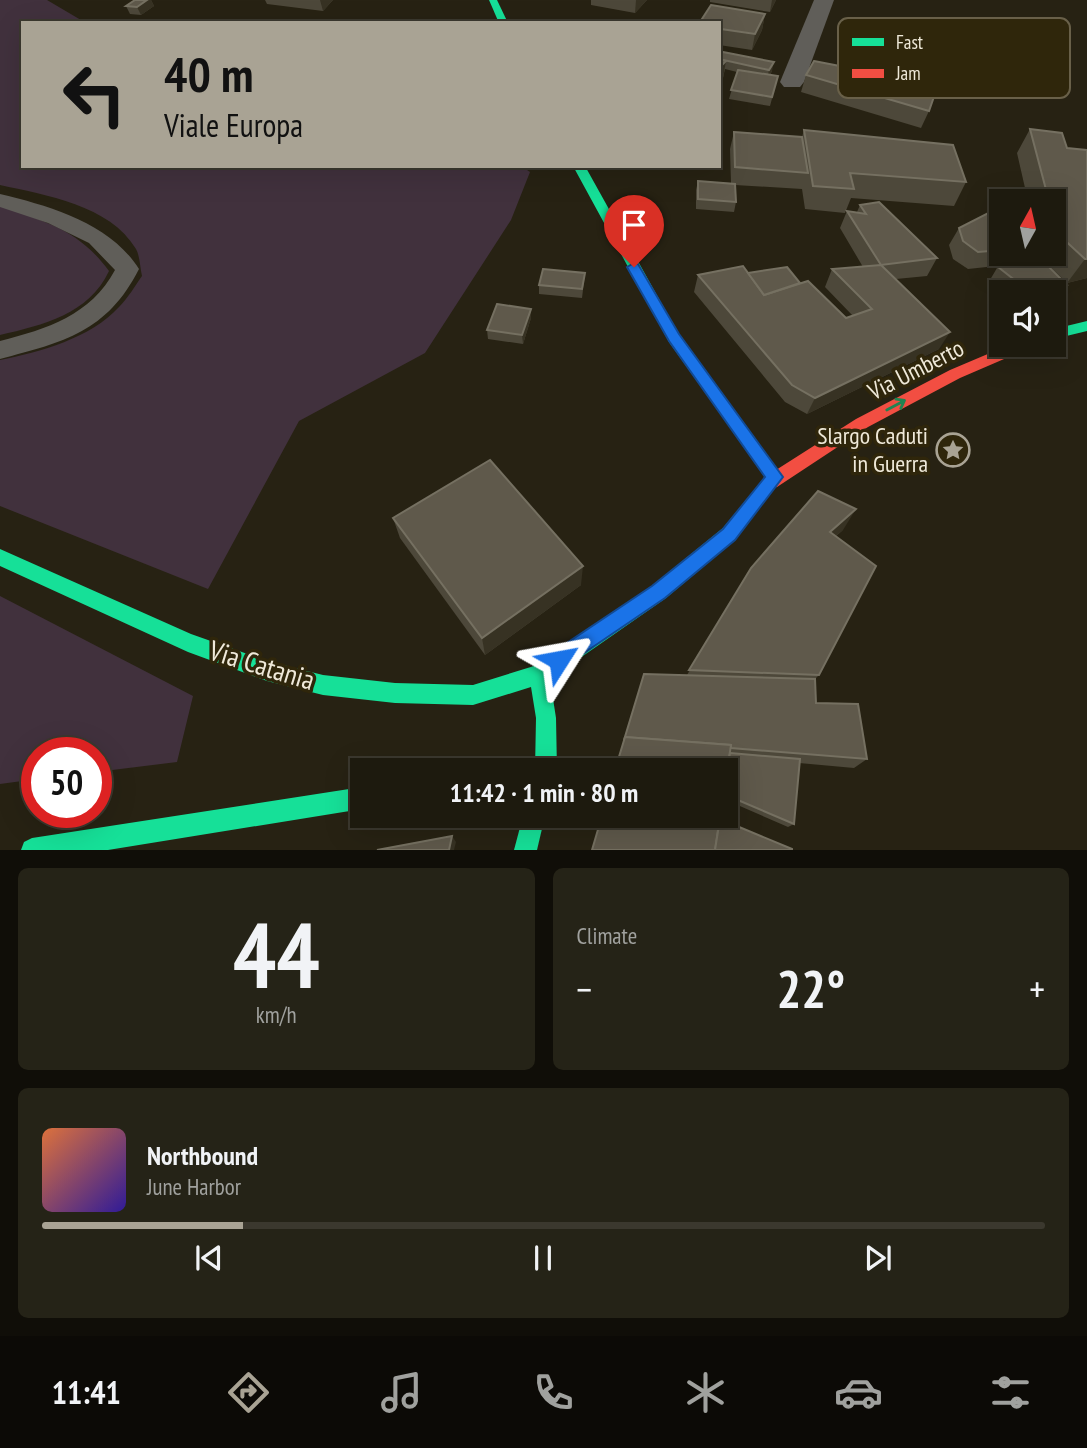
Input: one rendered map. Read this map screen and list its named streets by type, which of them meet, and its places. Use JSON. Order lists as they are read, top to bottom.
{
  "streets": {
    "main road": ["Via Umberto", "Via Catania"]
  },
  "crossings": [
    ["Via Umberto", "Via Catania"]
  ],
  "one_way": ["Via Umberto"],
  "places": {
    "place": ["Slargo Caduti in Guerra"]
  },
  "legend": ["Fast", "Jam"],
  "north": "top",
  "page": {
    "turn": ["40 m", "Viale Europa"],
    "limit": "50",
    "trip": "11:42 · 1 min · 80 m",
    "tile": [
      ["44", "km/h"],
      "Climate"
    ],
    "heat": ["−", "22°", "+"],
    "song": ["Northbound", "June Harbor"],
    "tabs": "11:41"
  }
}
